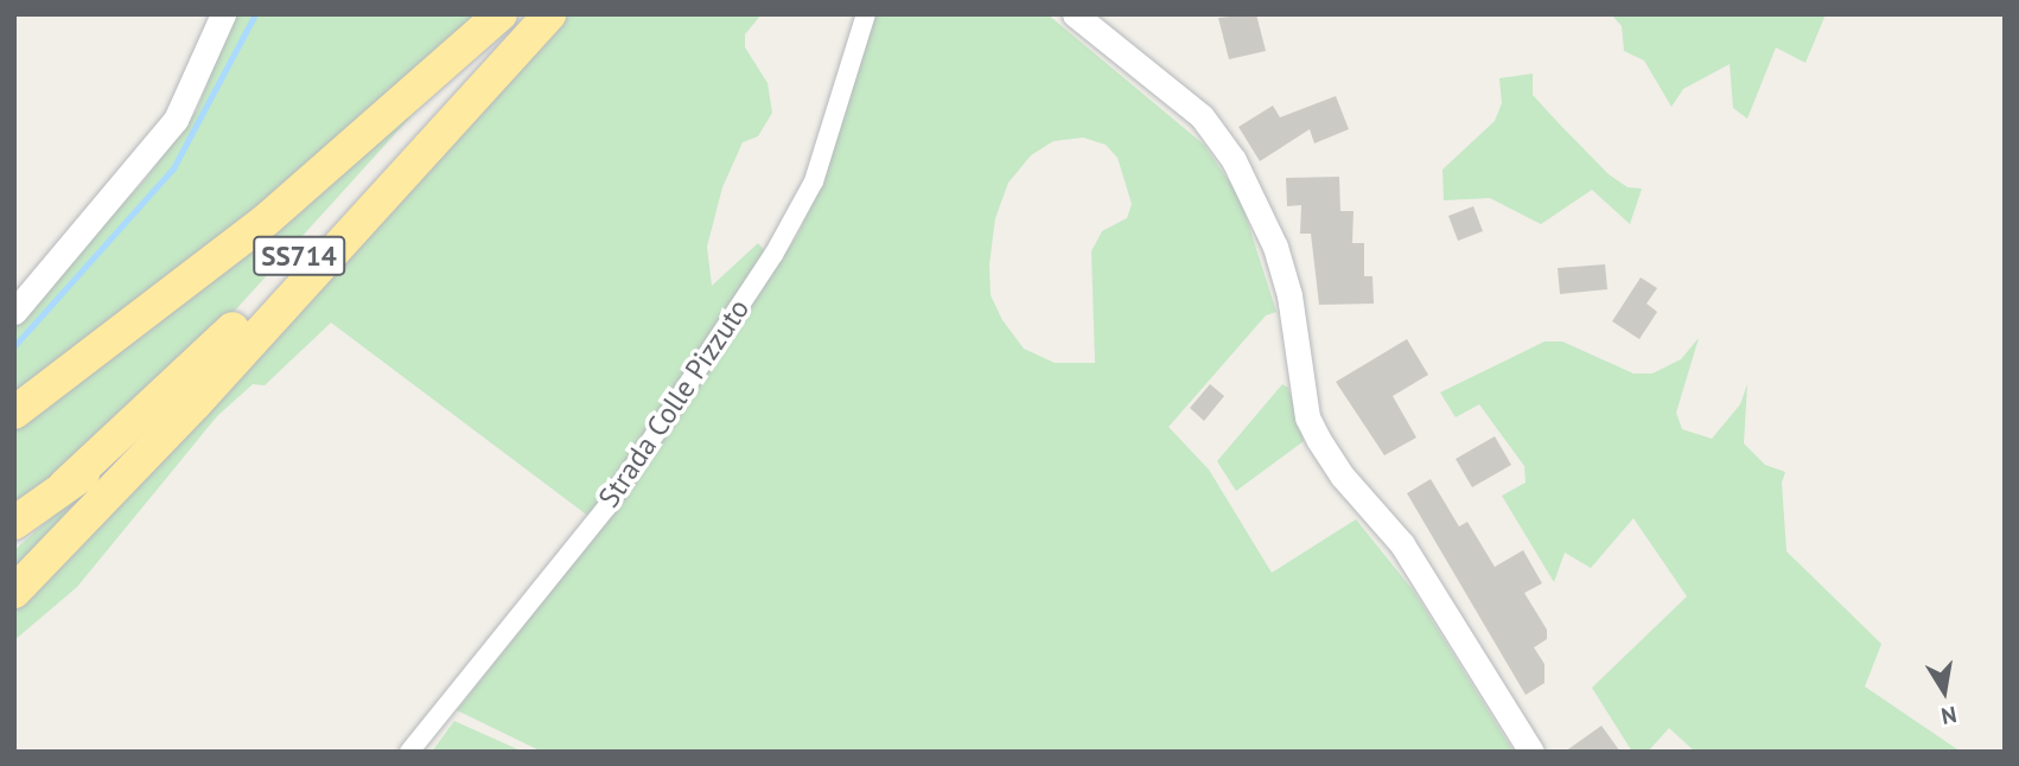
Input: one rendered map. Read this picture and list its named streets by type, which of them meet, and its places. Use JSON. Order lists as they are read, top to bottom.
{
  "streets": {
    "highway": ["SS714"],
    "street": ["Strada Colle Pizzuto"]
  },
  "north": "bottom"
}
